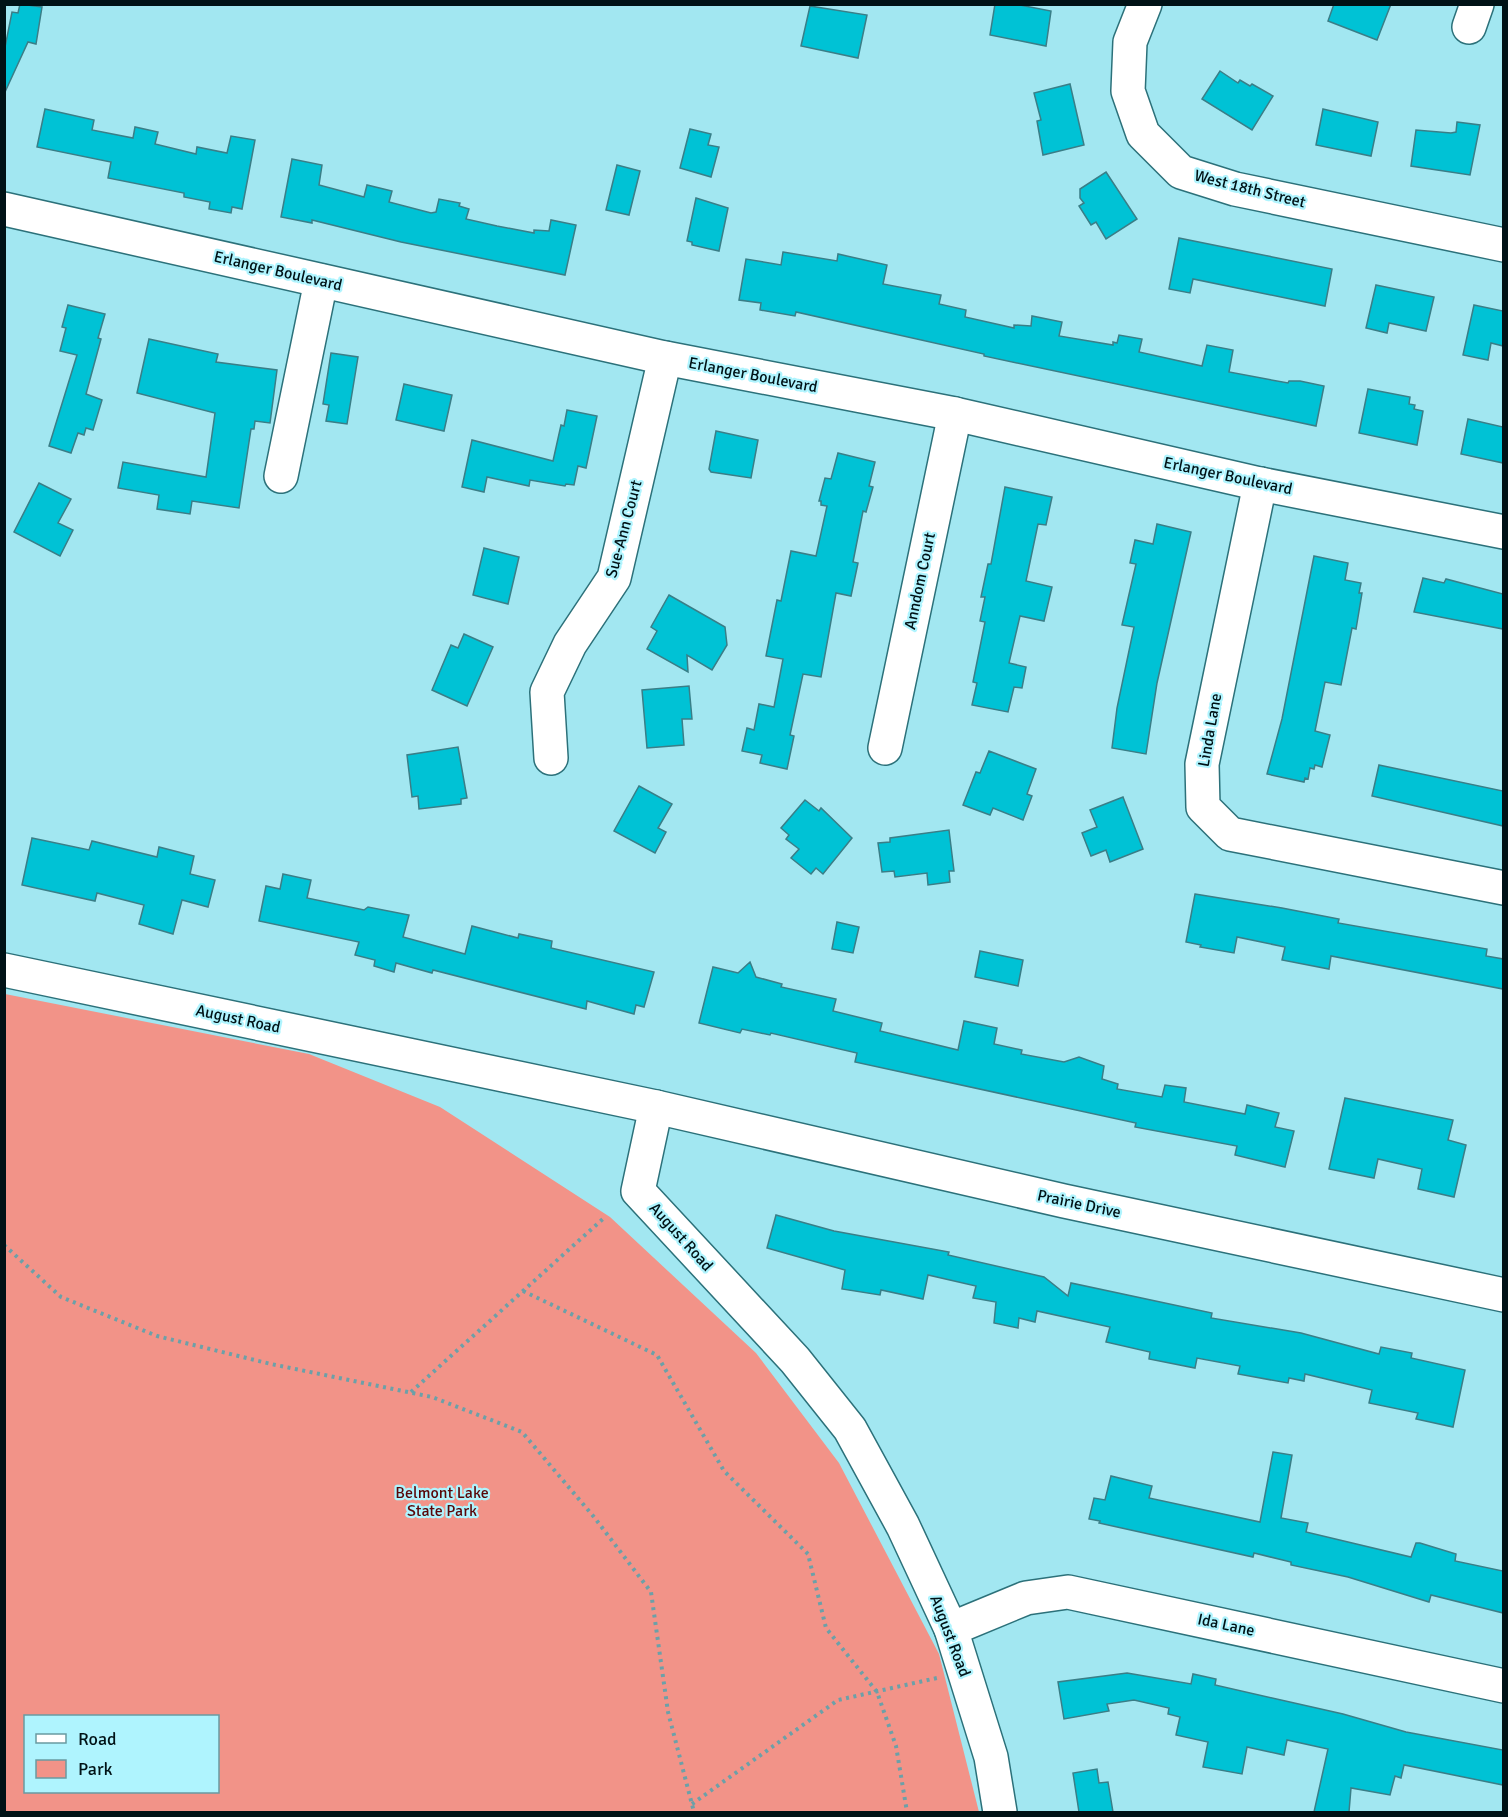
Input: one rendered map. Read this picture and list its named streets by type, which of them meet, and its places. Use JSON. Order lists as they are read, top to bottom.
{
  "streets": {
    "street": [
      "West 18th Street",
      "Erlanger Boulevard",
      "Sue-Ann Court",
      "Anndom Court",
      "Linda Lane",
      "August Road",
      "Prairie Drive",
      "Ida Lane"
    ]
  },
  "crossings": [
    ["Erlanger Boulevard", "Sue-Ann Court"],
    ["Erlanger Boulevard", "Anndom Court"],
    ["Erlanger Boulevard", "Linda Lane"],
    ["August Road", "Prairie Drive"],
    ["August Road", "Ida Lane"]
  ],
  "parks": ["Belmont Lake State Park"],
  "legend": ["Road", "Park"]
}
